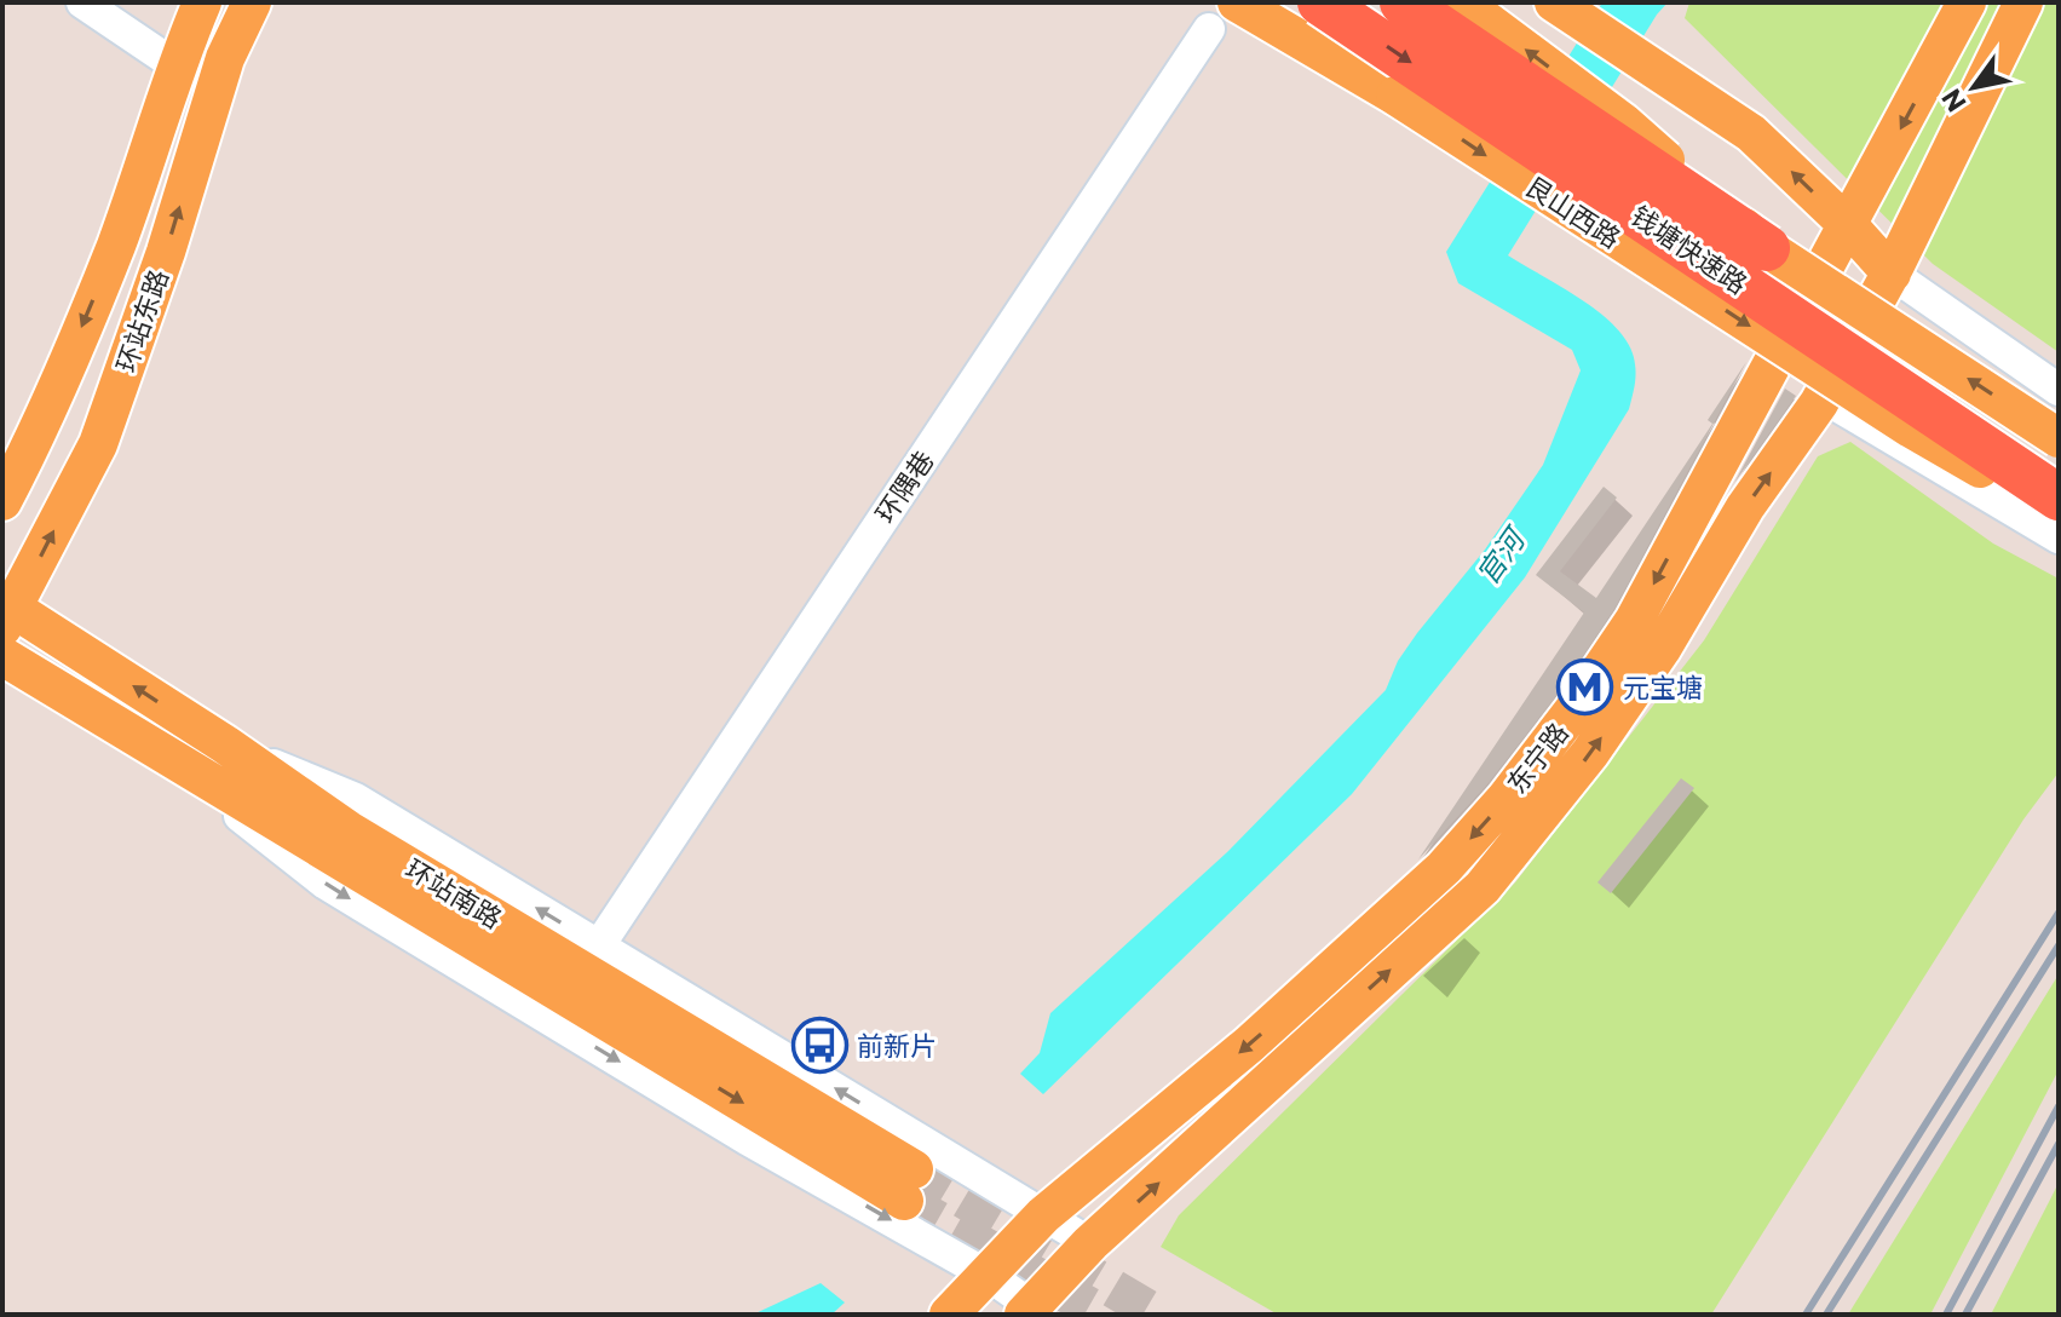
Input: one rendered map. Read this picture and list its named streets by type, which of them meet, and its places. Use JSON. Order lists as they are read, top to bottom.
{
  "streets": {
    "highway": ["钱塘快速路"],
    "main road": [
      "艮山西路",
      "环站东路",
      "东宁路",
      "环站南路"
    ],
    "street": ["环隅巷"]
  },
  "crossings": [
    ["艮山西路", "环隅巷"],
    ["环站东路", "环站南路"]
  ],
  "water": ["官河"],
  "places": {
    "metro station": ["元宝塘"],
    "bus stop": ["前新片"]
  },
  "north": "bottom left"
}
